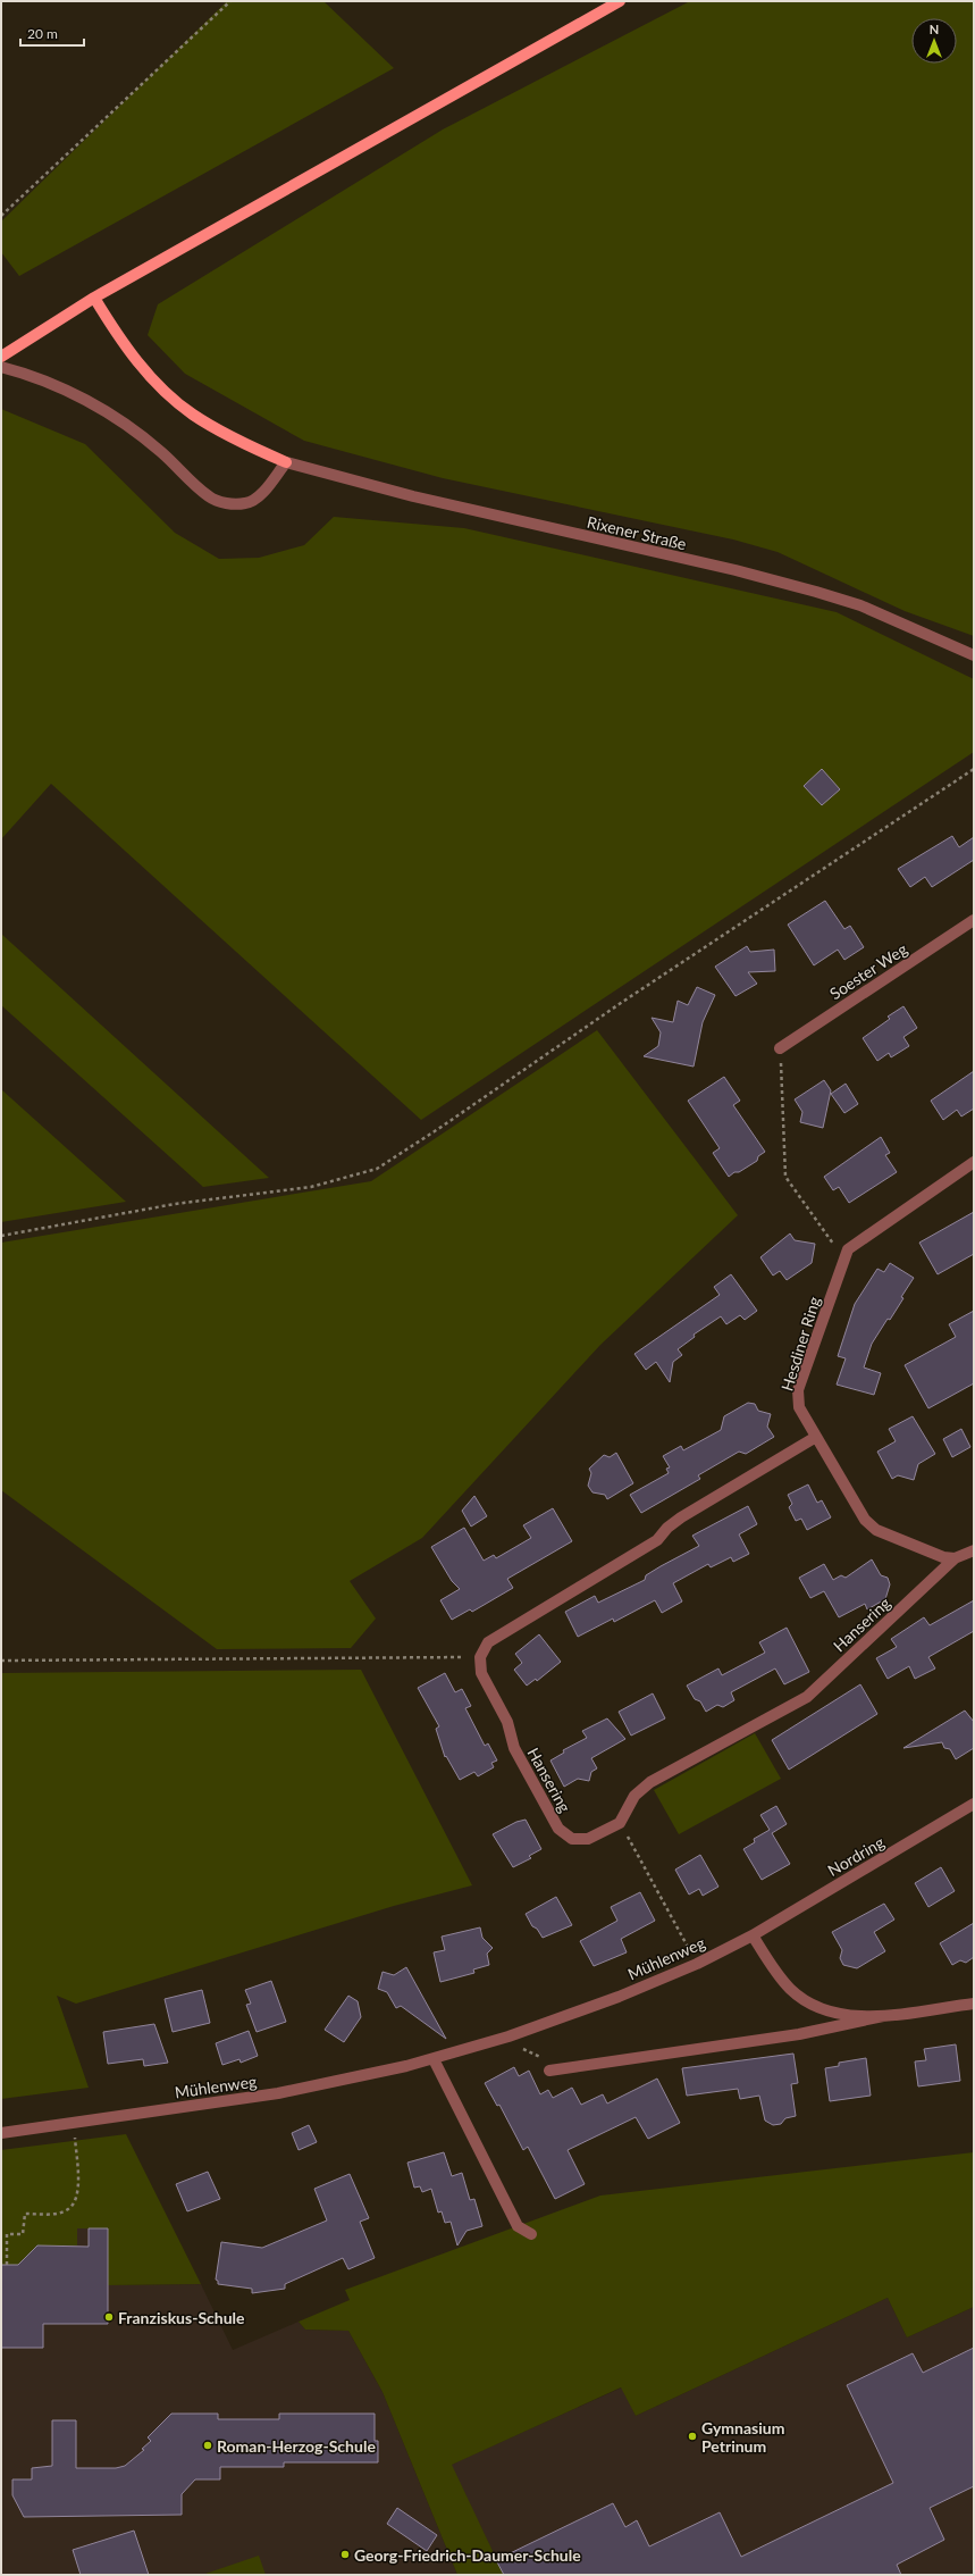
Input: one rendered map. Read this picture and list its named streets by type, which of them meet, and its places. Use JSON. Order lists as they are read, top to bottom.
{
  "streets": {
    "street": [
      "Rixener Straße",
      "Soester Weg",
      "Hesdiner Ring",
      "Hansering",
      "Nordring",
      "Mühlenweg"
    ]
  },
  "crossings": [
    ["Hesdiner Ring", "Hansering"],
    ["Nordring", "Mühlenweg"]
  ],
  "places": [
    "Franziskus-Schule",
    "Gymnasium Petrinum",
    "Roman-Herzog-Schule",
    "Georg-Friedrich-Daumer-Schule"
  ],
  "scale_bar": "20 m",
  "north": "top"
}
